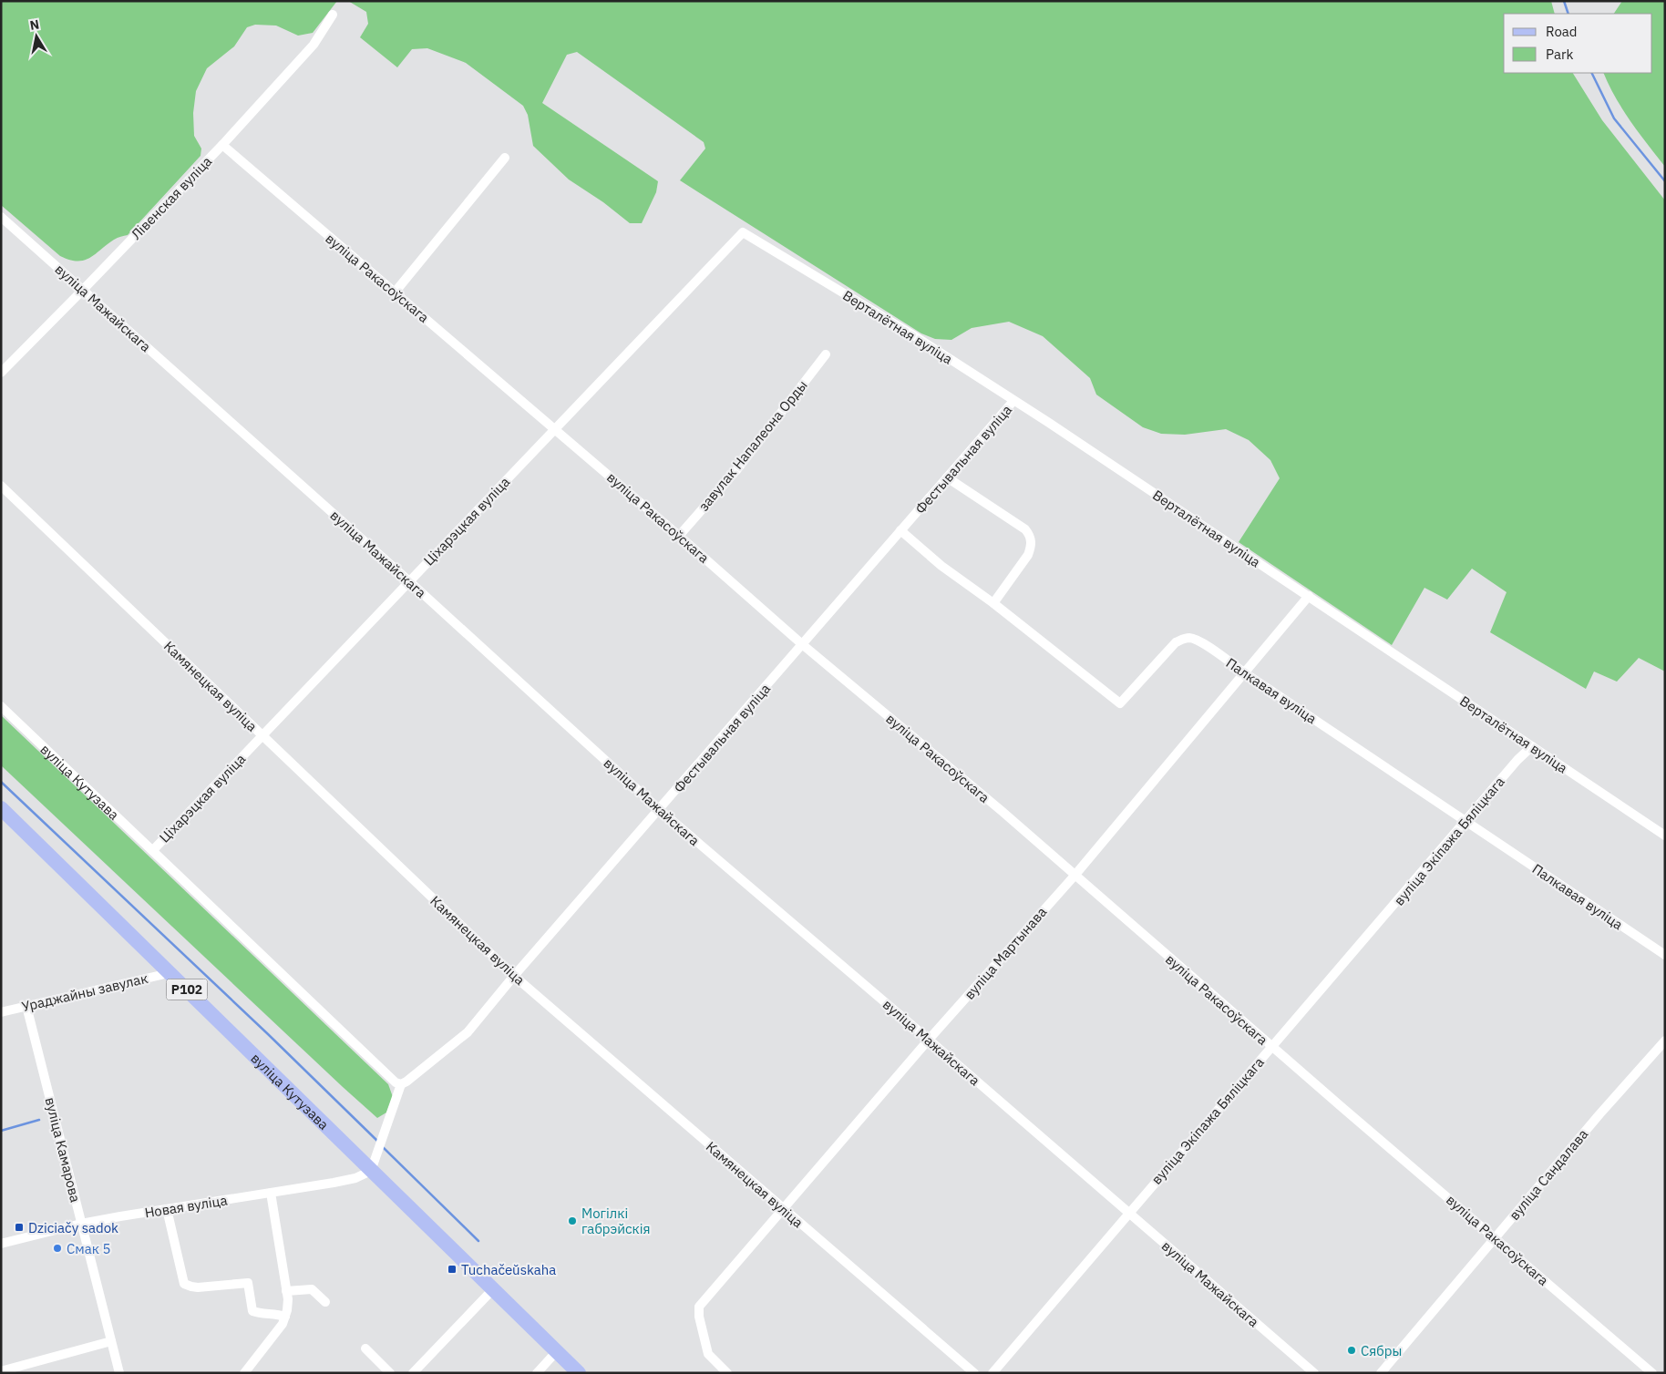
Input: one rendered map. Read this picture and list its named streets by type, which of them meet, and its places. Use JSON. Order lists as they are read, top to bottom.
{
  "streets": {
    "main road": ["вуліца Кутузава", "Р102"],
    "street": [
      "Лівенская вуліца",
      "вуліца Ракасоўскага",
      "вуліца Мажайскага",
      "Верталётная вуліца",
      "завулак Напалеона Орды",
      "Фестывальная вуліца",
      "Ціхарэцкая вуліца",
      "Камянецкая вуліца",
      "Палкавая вуліца",
      "вуліца Экіпажа Бяліцкага",
      "вуліца Мартынава",
      "Ураджайны завулак",
      "вуліца Камарова",
      "вуліца Сандалава",
      "Новая вуліца"
    ]
  },
  "crossings": [
    ["Лівенская вуліца", "вуліца Ракасоўскага"],
    ["Лівенская вуліца", "вуліца Мажайскага"],
    ["вуліца Ракасоўскага", "завулак Напалеона Орды"],
    ["вуліца Ракасоўскага", "Фестывальная вуліца"],
    ["вуліца Ракасоўскага", "Ціхарэцкая вуліца"],
    ["вуліца Ракасоўскага", "вуліца Экіпажа Бяліцкага"],
    ["вуліца Ракасоўскага", "вуліца Мартынава"],
    ["вуліца Ракасоўскага", "вуліца Сандалава"],
    ["вуліца Мажайскага", "Фестывальная вуліца"],
    ["вуліца Мажайскага", "Ціхарэцкая вуліца"],
    ["вуліца Мажайскага", "вуліца Экіпажа Бяліцкага"],
    ["вуліца Мажайскага", "вуліца Мартынава"],
    ["Верталётная вуліца", "Фестывальная вуліца"],
    ["Верталётная вуліца", "Ціхарэцкая вуліца"],
    ["Верталётная вуліца", "вуліца Экіпажа Бяліцкага"],
    ["Верталётная вуліца", "вуліца Мартынава"],
    ["Фестывальная вуліца", "Камянецкая вуліца"],
    ["Фестывальная вуліца", "Палкавая вуліца"],
    ["Фестывальная вуліца", "вуліца Кутузава"],
    ["Ціхарэцкая вуліца", "Камянецкая вуліца"],
    ["Ціхарэцкая вуліца", "вуліца Кутузава"],
    ["Камянецкая вуліца", "вуліца Мартынава"],
    ["Палкавая вуліца", "вуліца Экіпажа Бяліцкага"],
    ["Палкавая вуліца", "вуліца Мартынава"],
    ["вуліца Кутузава", "Ураджайны завулак"],
    ["вуліца Кутузава", "Новая вуліца"],
    ["Ураджайны завулак", "вуліца Камарова"],
    ["вуліца Камарова", "Новая вуліца"]
  ],
  "places": {
    "other": ["Могілкі габрэйскія", "Смак 5", "Сябры"],
    "transit": ["Dziciačy sadok", "Tuchačeŭskaha"]
  },
  "legend": ["Road", "Park"],
  "north": "top"
}
